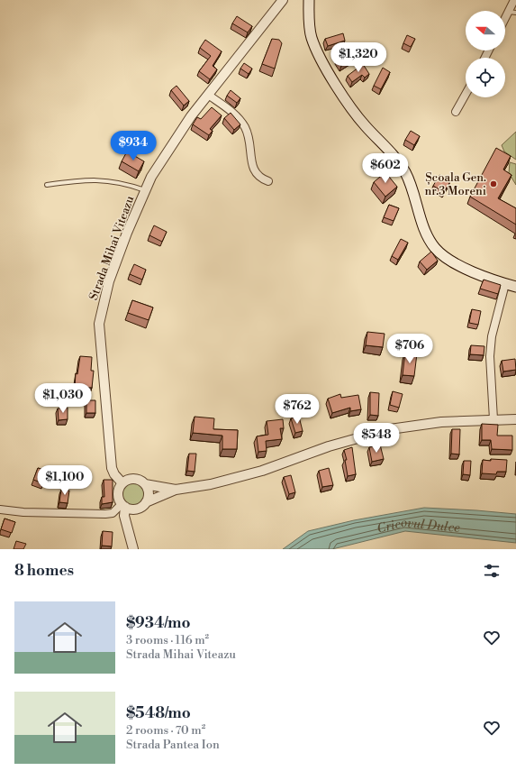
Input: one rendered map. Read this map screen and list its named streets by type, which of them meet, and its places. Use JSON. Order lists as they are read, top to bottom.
{
  "streets": {
    "street": ["Strada Mihai Viteazu"]
  },
  "water": ["Cricovul Dulce"],
  "places": ["Școala Gen. nr.3 Moreni"],
  "north": "left",
  "page": {
    "price": [
      "$1,320",
      "$934",
      "$602",
      "$706",
      "$1,030",
      "$762",
      "$548",
      "$1,100"
    ],
    "heading": "8 homes",
    "list": [
      {
        "name": "$934/mo",
        "note": "3 rooms · 116 m² · Strada Mihai Viteazu"
      },
      {
        "name": "$548/mo",
        "note": "2 rooms · 70 m² · Strada Pantea Ion"
      }
    ]
  }
}
